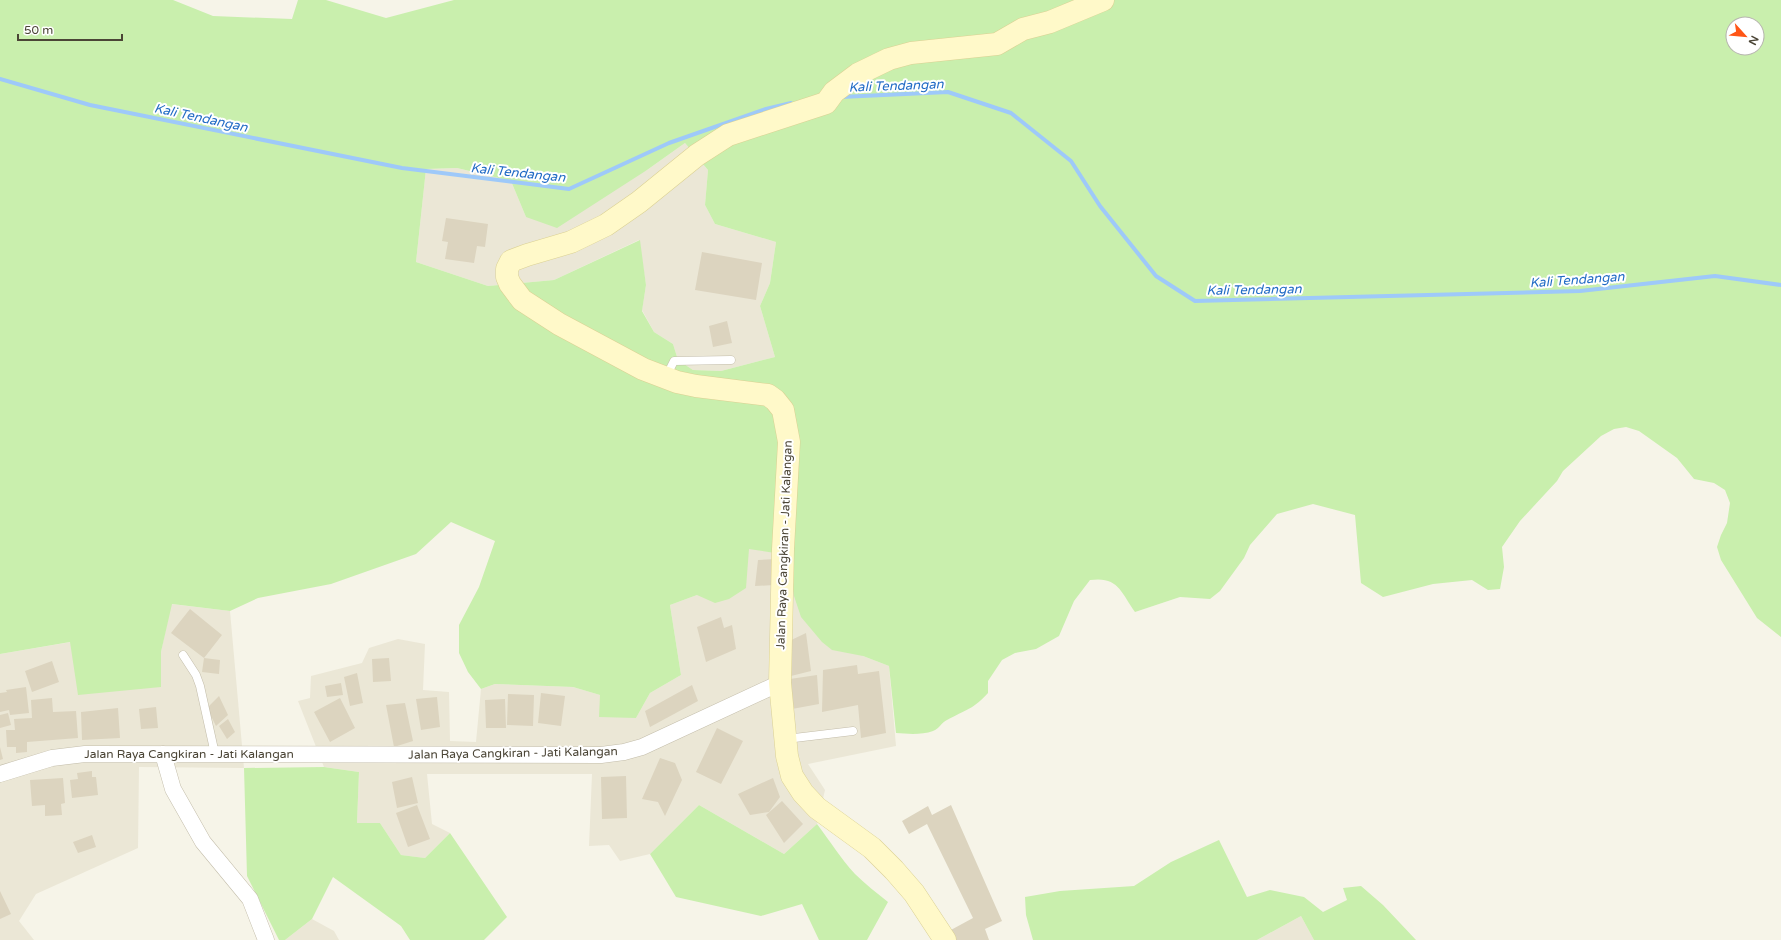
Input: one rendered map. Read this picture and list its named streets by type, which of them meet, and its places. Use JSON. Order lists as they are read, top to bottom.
{
  "streets": {
    "street": ["Jalan Raya Cangkiran - Jati Kalangan"]
  },
  "water": ["Kali Tendangan"],
  "scale_bar": "50 m",
  "north": "bottom right"
}
